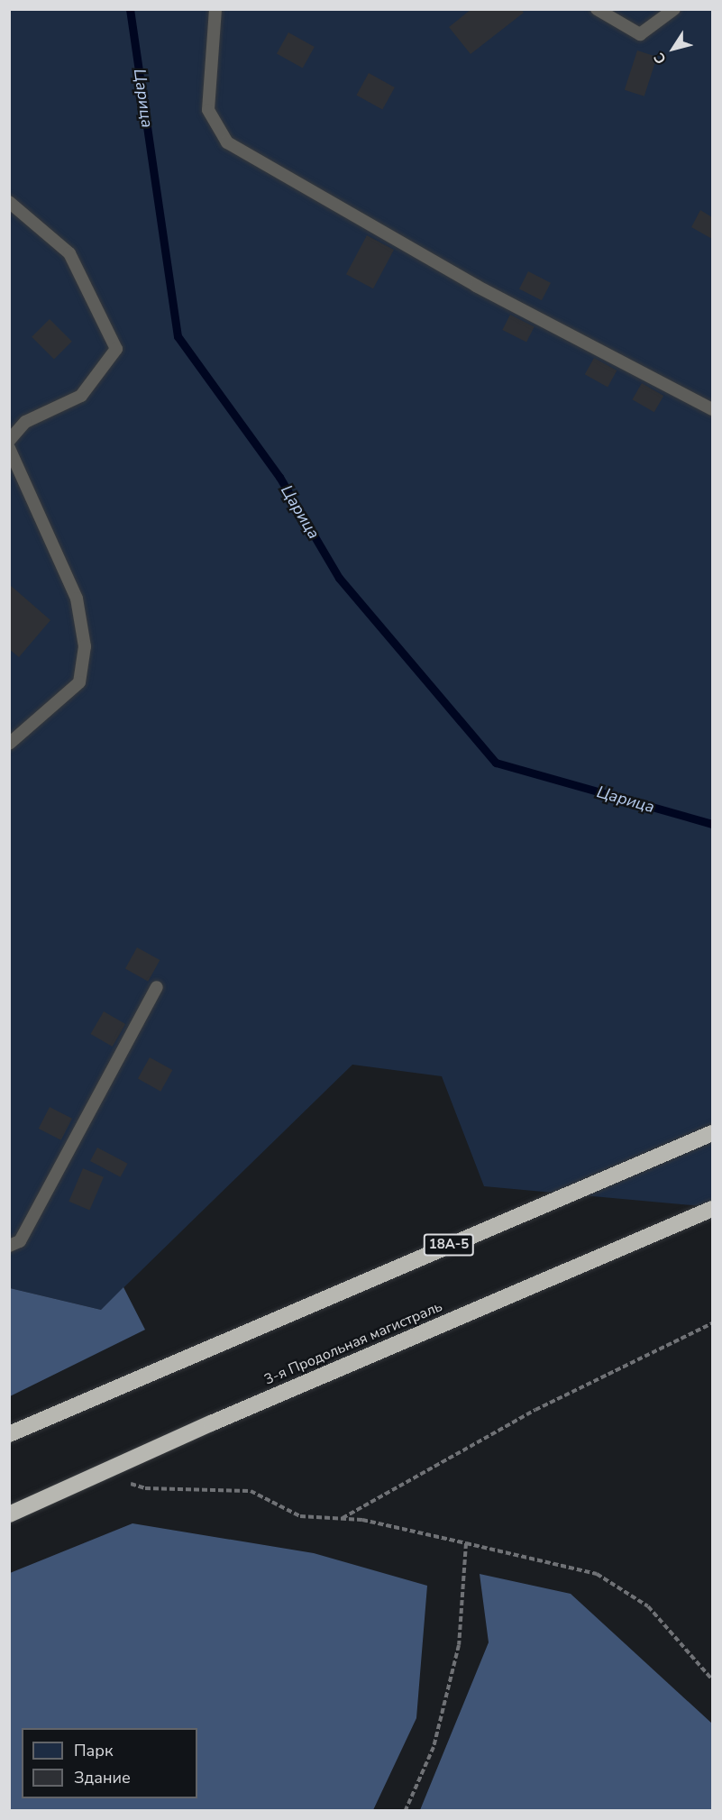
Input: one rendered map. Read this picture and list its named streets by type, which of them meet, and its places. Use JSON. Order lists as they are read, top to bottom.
{
  "streets": {
    "highway": ["18А-5", "3-я Продольная магистраль"]
  },
  "water": ["Царица"],
  "legend": ["Парк", "Здание"],
  "north": "bottom left"
}
